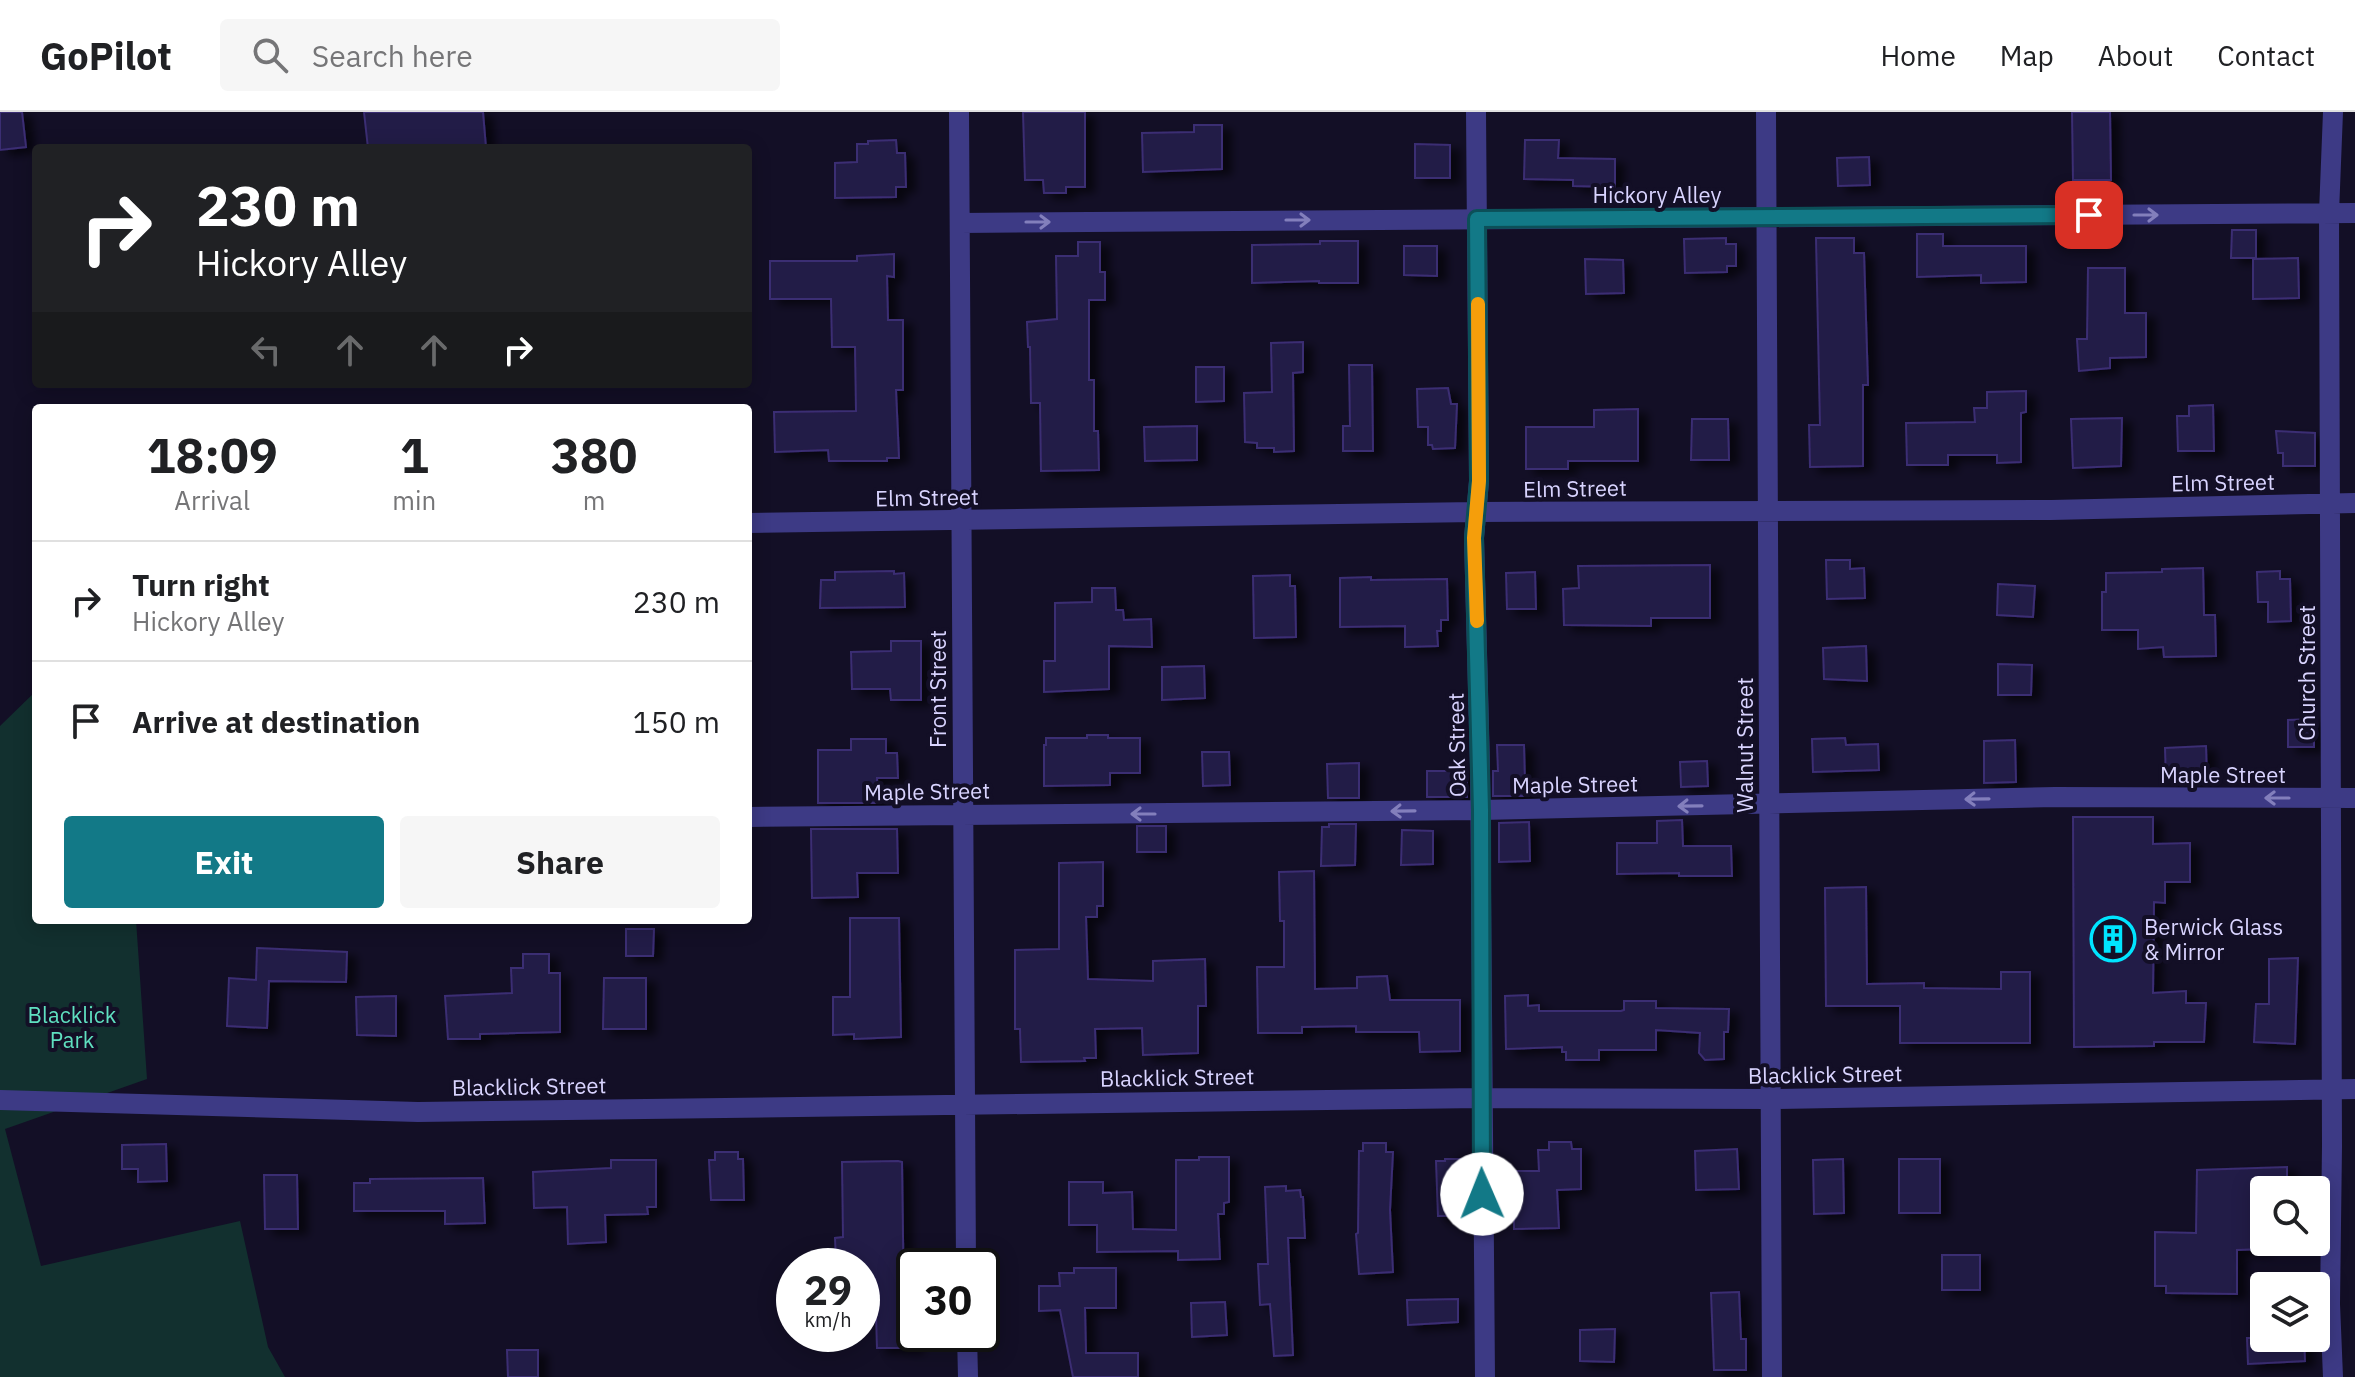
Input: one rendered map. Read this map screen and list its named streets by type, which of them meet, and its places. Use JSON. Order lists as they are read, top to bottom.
{
  "streets": {
    "street": [
      "Hickory Alley",
      "Elm Street",
      "Church Street",
      "Front Street",
      "Oak Street",
      "Walnut Street",
      "Maple Street",
      "Blacklick Street"
    ]
  },
  "crossings": [
    ["Hickory Alley", "Church Street"],
    ["Hickory Alley", "Front Street"],
    ["Hickory Alley", "Oak Street"],
    ["Hickory Alley", "Walnut Street"],
    ["Elm Street", "Church Street"],
    ["Elm Street", "Front Street"],
    ["Elm Street", "Oak Street"],
    ["Elm Street", "Walnut Street"],
    ["Church Street", "Maple Street"],
    ["Church Street", "Blacklick Street"],
    ["Front Street", "Maple Street"],
    ["Front Street", "Blacklick Street"],
    ["Oak Street", "Maple Street"],
    ["Oak Street", "Blacklick Street"],
    ["Walnut Street", "Maple Street"],
    ["Walnut Street", "Blacklick Street"]
  ],
  "one_way": ["Hickory Alley", "Maple Street"],
  "parks": ["Blacklick Park"],
  "places": {
    "building": ["Berwick Glass & Mirror"]
  },
  "page": {
    "header": "GoPilot",
    "search": "Search here",
    "nav": [
      "Home",
      "Map",
      "About",
      "Contact"
    ],
    "turn": ["230 m", "Hickory Alley"],
    "eta": [
      "18:09",
      "Arrival",
      "1",
      "min",
      "380",
      "m"
    ],
    "list": [
      {
        "name": "Turn right",
        "note": "Hickory Alley",
        "value": "230 m"
      },
      {
        "name": "Arrive at destination",
        "value": "150 m"
      }
    ],
    "buttons": ["Exit", "Share"],
    "speed": "29 km/h",
    "limit": "30"
  }
}
